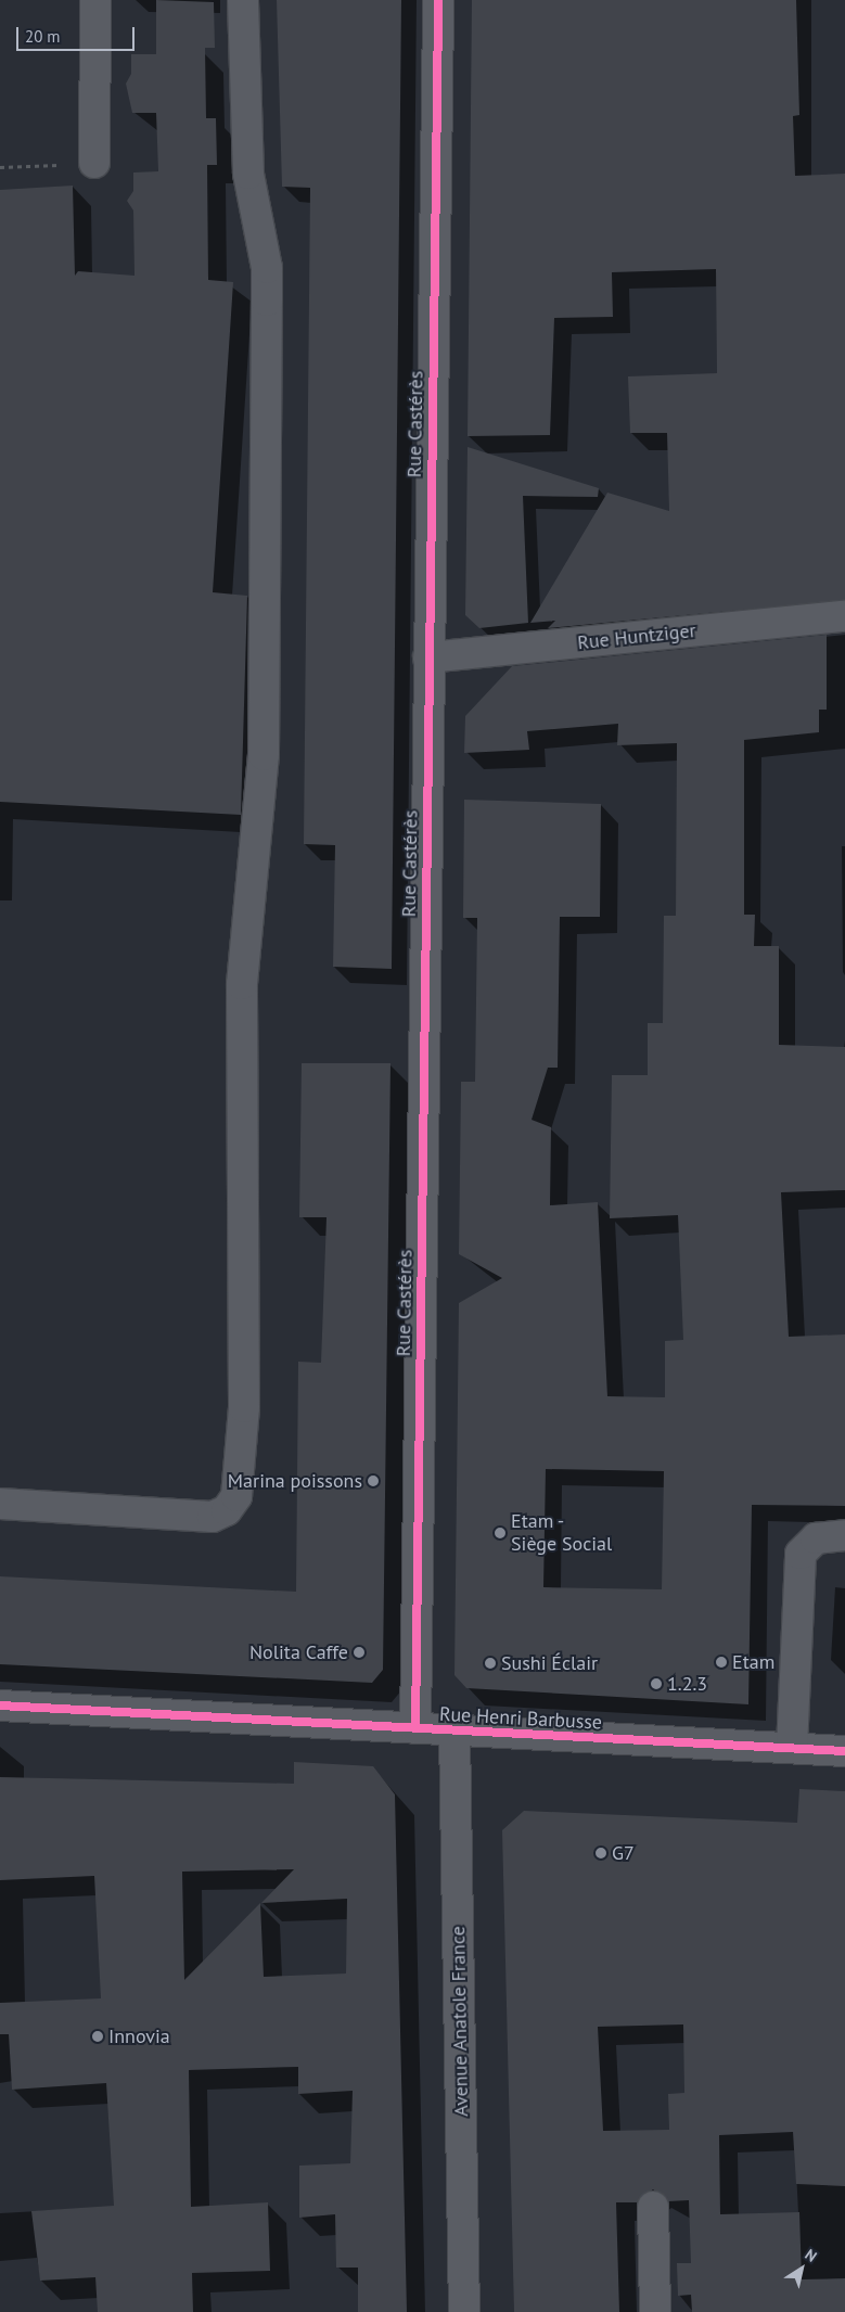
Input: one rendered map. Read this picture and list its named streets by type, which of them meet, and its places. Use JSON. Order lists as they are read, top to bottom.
{
  "streets": {
    "street": [
      "Rue Castérès",
      "Rue Huntziger",
      "Rue Henri Barbusse",
      "Avenue Anatole France"
    ]
  },
  "crossings": [
    ["Rue Castérès", "Rue Huntziger"],
    ["Rue Castérès", "Rue Henri Barbusse"],
    ["Rue Henri Barbusse", "Avenue Anatole France"]
  ],
  "places": [
    "Marina poissons",
    "Etam - Siège Social",
    "Nolita Caffe",
    "Etam",
    "Sushi Éclair",
    "1.2.3",
    "G7",
    "Innovia"
  ],
  "scale_bar": "20 m",
  "north": "top right"
}
